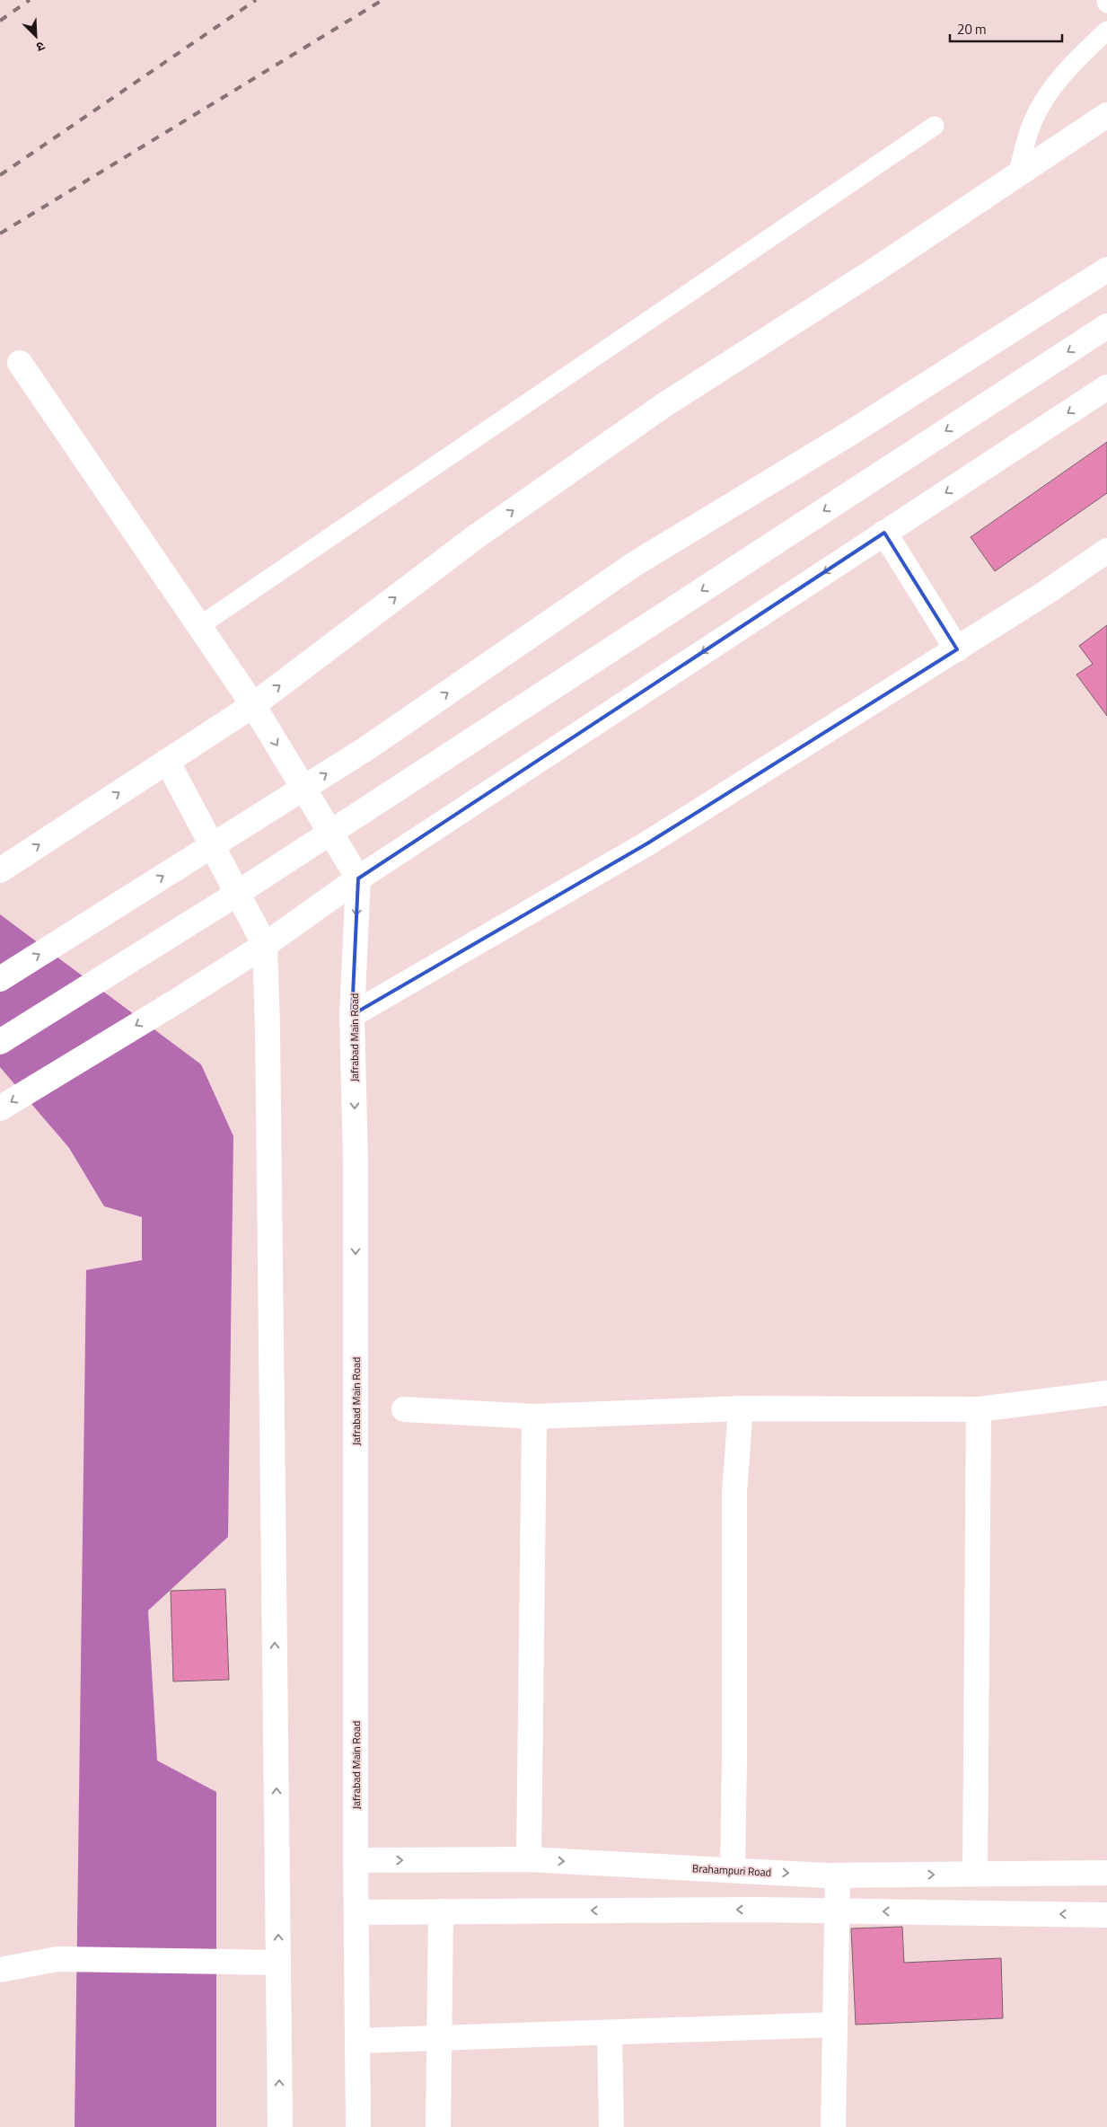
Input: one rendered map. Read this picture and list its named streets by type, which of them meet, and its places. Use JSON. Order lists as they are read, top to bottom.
{
  "streets": {
    "main road": ["Jafrabad Main Road", "Brahampuri Road"]
  },
  "crossings": [
    ["Jafrabad Main Road", "Brahampuri Road"]
  ],
  "scale_bar": "20 m",
  "north": "bottom right"
}
